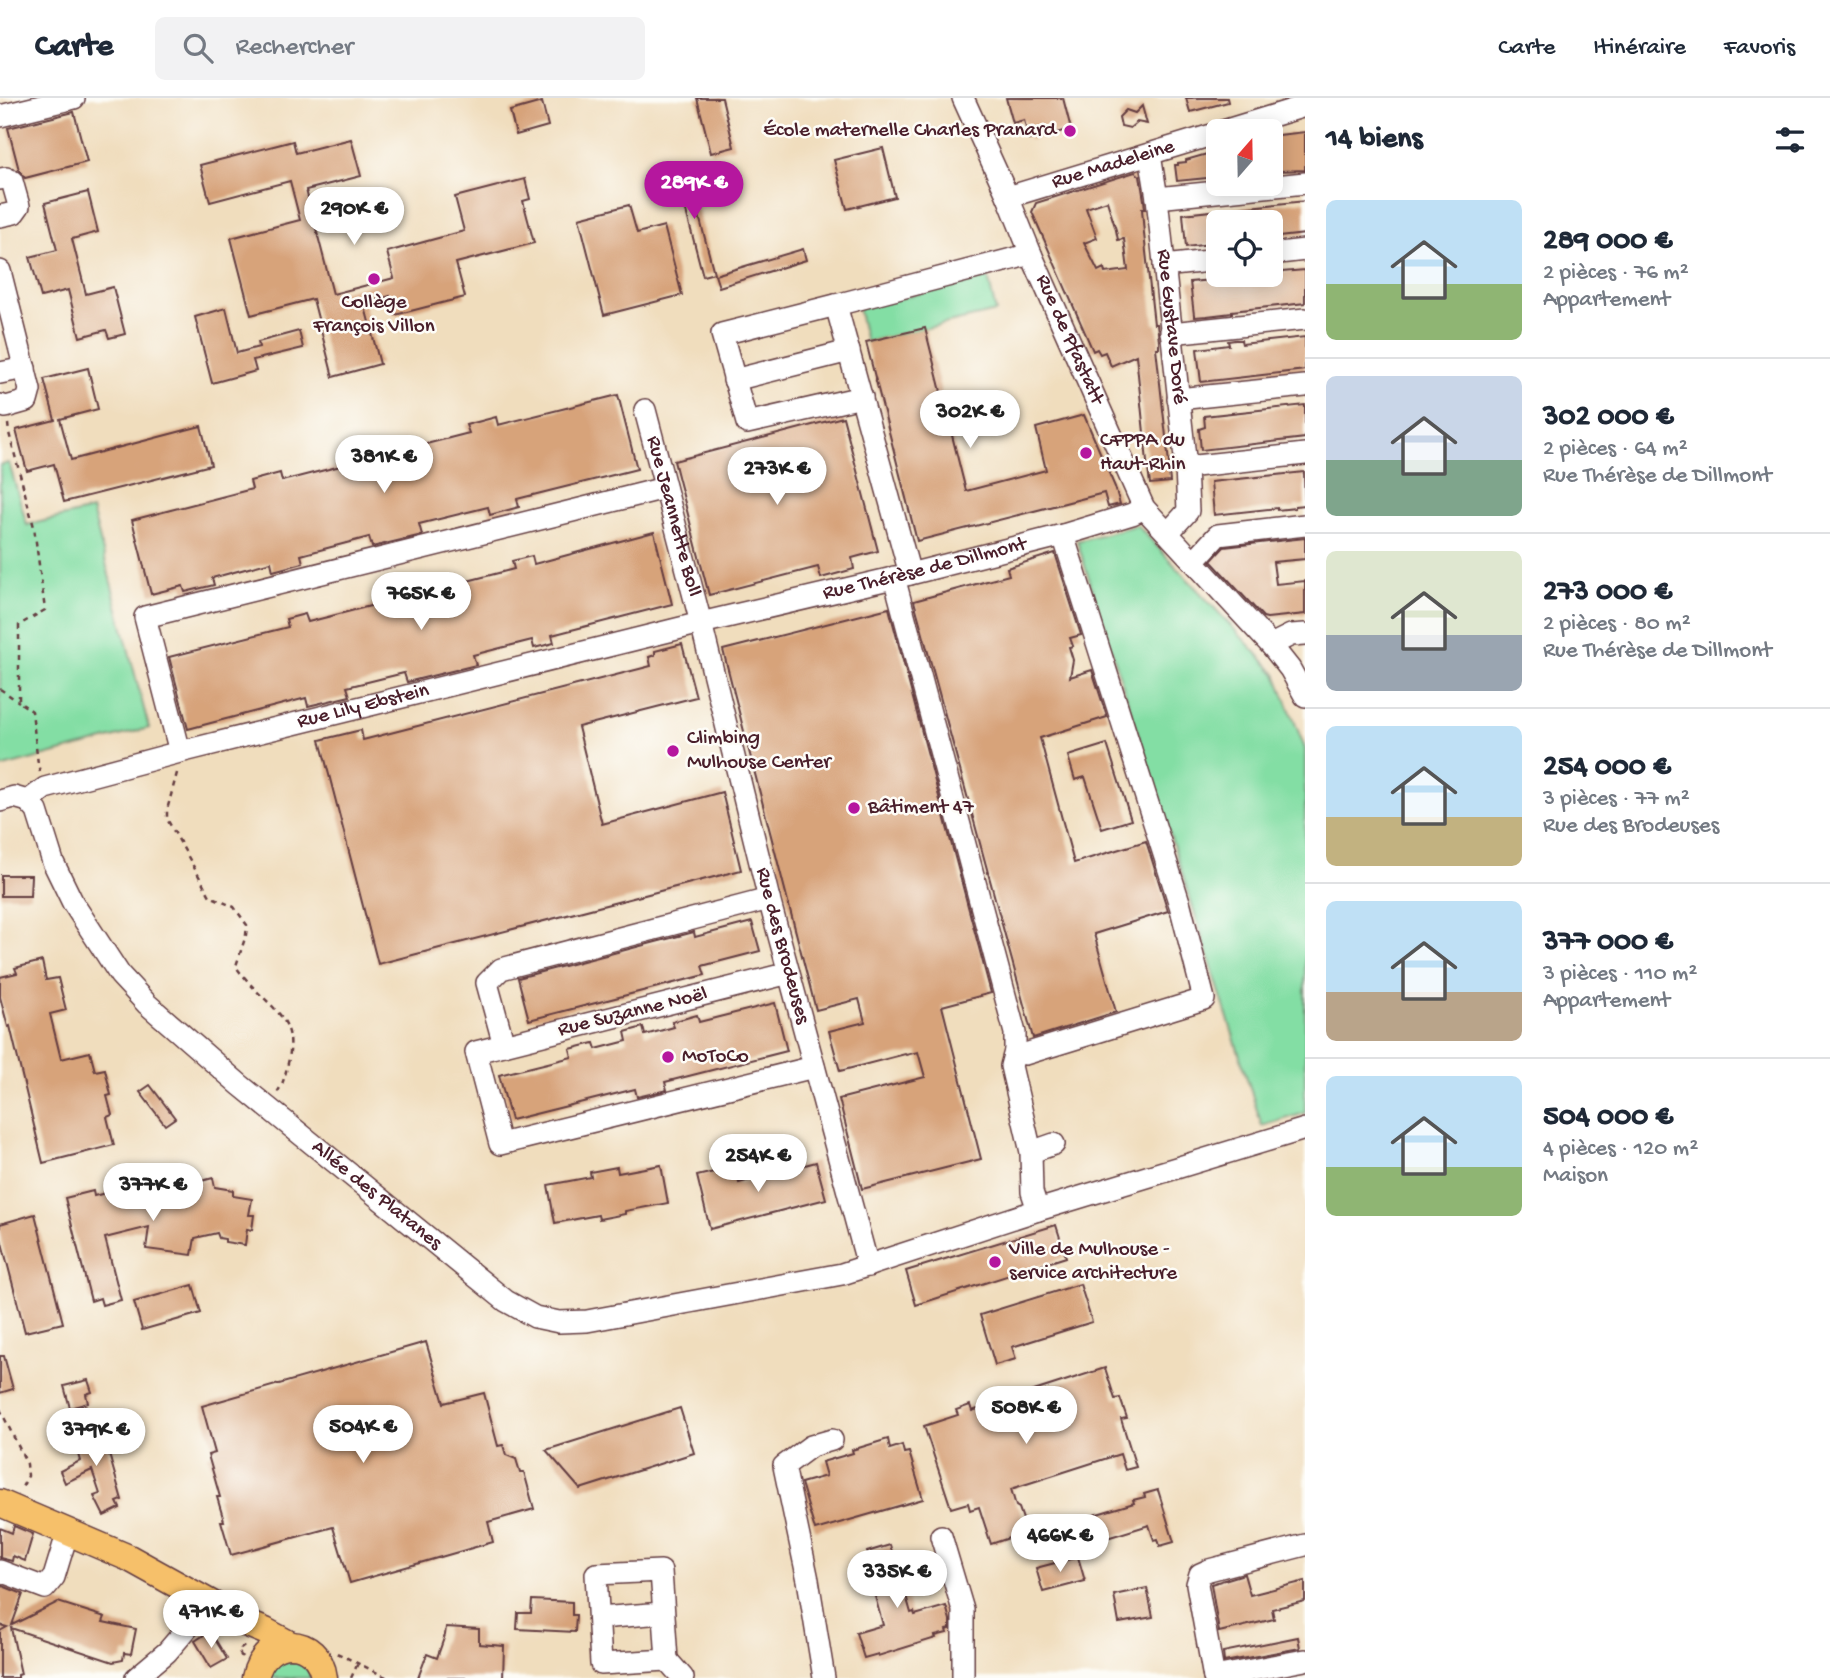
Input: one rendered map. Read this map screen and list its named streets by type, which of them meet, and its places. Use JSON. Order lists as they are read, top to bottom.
{
  "streets": {
    "street": [
      "Rue Madeleine",
      "Rue Gustave Doré",
      "Rue de Pfastatt",
      "Rue Jeannette Boll",
      "Rue Thérèse de Dillmont",
      "Rue Lily Ebstein",
      "Rue des Brodeuses",
      "Rue Suzanne Noël",
      "Allée des Platanes"
    ]
  },
  "crossings": [
    ["Rue Madeleine", "Rue Gustave Doré"],
    ["Rue Madeleine", "Rue de Pfastatt"],
    ["Rue Gustave Doré", "Rue de Pfastatt"],
    ["Rue de Pfastatt", "Rue Thérèse de Dillmont"],
    ["Rue Jeannette Boll", "Rue Thérèse de Dillmont"],
    ["Rue Jeannette Boll", "Rue Lily Ebstein"],
    ["Rue Jeannette Boll", "Rue des Brodeuses"],
    ["Rue Thérèse de Dillmont", "Rue Lily Ebstein"],
    ["Rue Thérèse de Dillmont", "Rue des Brodeuses"],
    ["Rue Lily Ebstein", "Rue des Brodeuses"],
    ["Rue Lily Ebstein", "Allée des Platanes"],
    ["Rue des Brodeuses", "Rue Suzanne Noël"],
    ["Rue des Brodeuses", "Allée des Platanes"]
  ],
  "places": [
    "École maternelle Charles Pranard",
    "Collège François Villon",
    "CFPPA du Haut-Rhin",
    "Climbing Mulhouse Center",
    "Bâtiment 47",
    "MoToCo",
    "Ville de Mulhouse - service architecture"
  ],
  "north": "top",
  "page": {
    "header": "Carte",
    "search": "Rechercher",
    "nav": ["Carte", "Itinéraire", "Favoris"],
    "heading": "14 biens",
    "price": [
      "289K €",
      "290K €",
      "302K €",
      "381K €",
      "273K €",
      "765K €",
      "254K €",
      "377K €",
      "508K €",
      "504K €",
      "379K €",
      "466K €",
      "335K €",
      "471K €"
    ],
    "list": [
      {
        "name": "289 000 €",
        "note": "2 pièces · 76 m² · Appartement"
      },
      {
        "name": "302 000 €",
        "note": "2 pièces · 64 m² · Rue Thérèse de Dillmont"
      },
      {
        "name": "273 000 €",
        "note": "2 pièces · 80 m² · Rue Thérèse de Dillmont"
      },
      {
        "name": "254 000 €",
        "note": "3 pièces · 77 m² · Rue des Brodeuses"
      },
      {
        "name": "377 000 €",
        "note": "3 pièces · 110 m² · Appartement"
      },
      {
        "name": "504 000 €",
        "note": "4 pièces · 120 m² · Maison"
      }
    ]
  }
}
